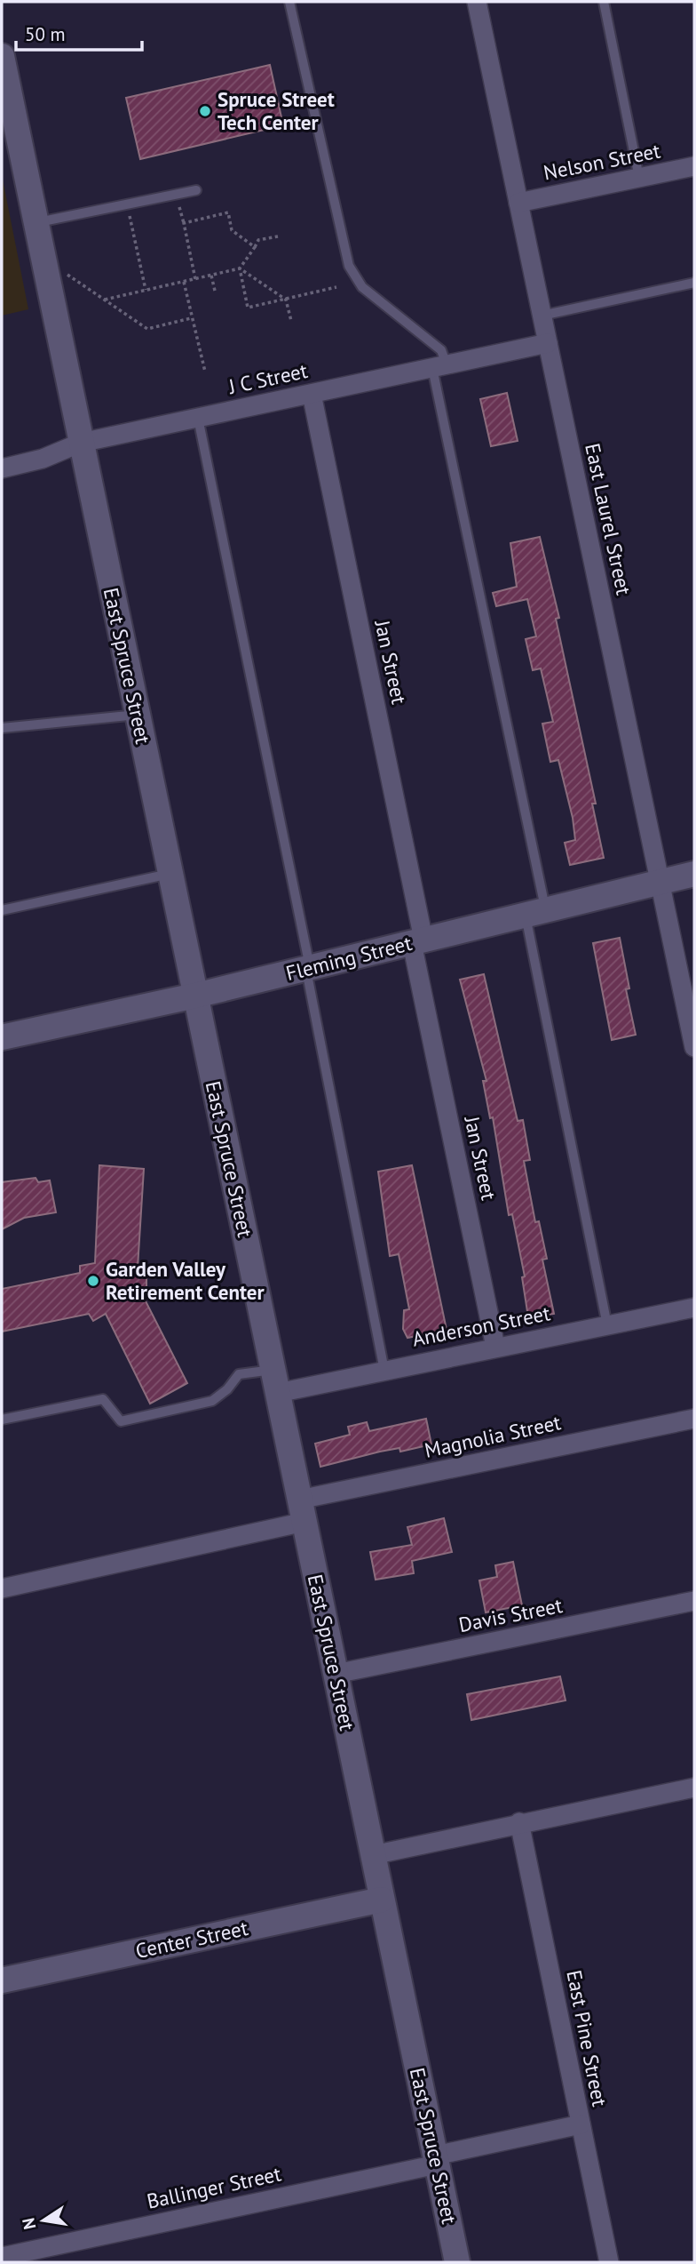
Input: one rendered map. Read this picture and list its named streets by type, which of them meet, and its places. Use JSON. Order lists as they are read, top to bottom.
{
  "streets": {
    "street": [
      "Nelson Street",
      "J C Street",
      "East Laurel Street",
      "Jan Street",
      "East Spruce Street",
      "Fleming Street",
      "Anderson Street",
      "Magnolia Street",
      "Davis Street",
      "Center Street",
      "East Pine Street",
      "Ballinger Street"
    ]
  },
  "crossings": [
    ["Nelson Street", "East Laurel Street"],
    ["J C Street", "East Laurel Street"],
    ["J C Street", "Jan Street"],
    ["J C Street", "East Spruce Street"],
    ["East Laurel Street", "Fleming Street"],
    ["Jan Street", "Fleming Street"],
    ["Jan Street", "Anderson Street"],
    ["East Spruce Street", "Fleming Street"],
    ["East Spruce Street", "Anderson Street"],
    ["East Spruce Street", "Magnolia Street"],
    ["East Spruce Street", "Davis Street"],
    ["East Spruce Street", "Center Street"],
    ["East Spruce Street", "Ballinger Street"],
    ["East Pine Street", "Ballinger Street"]
  ],
  "places": ["Spruce Street Tech Center", "Garden Valley Retirement Center"],
  "scale_bar": "50 m",
  "north": "left"
}
